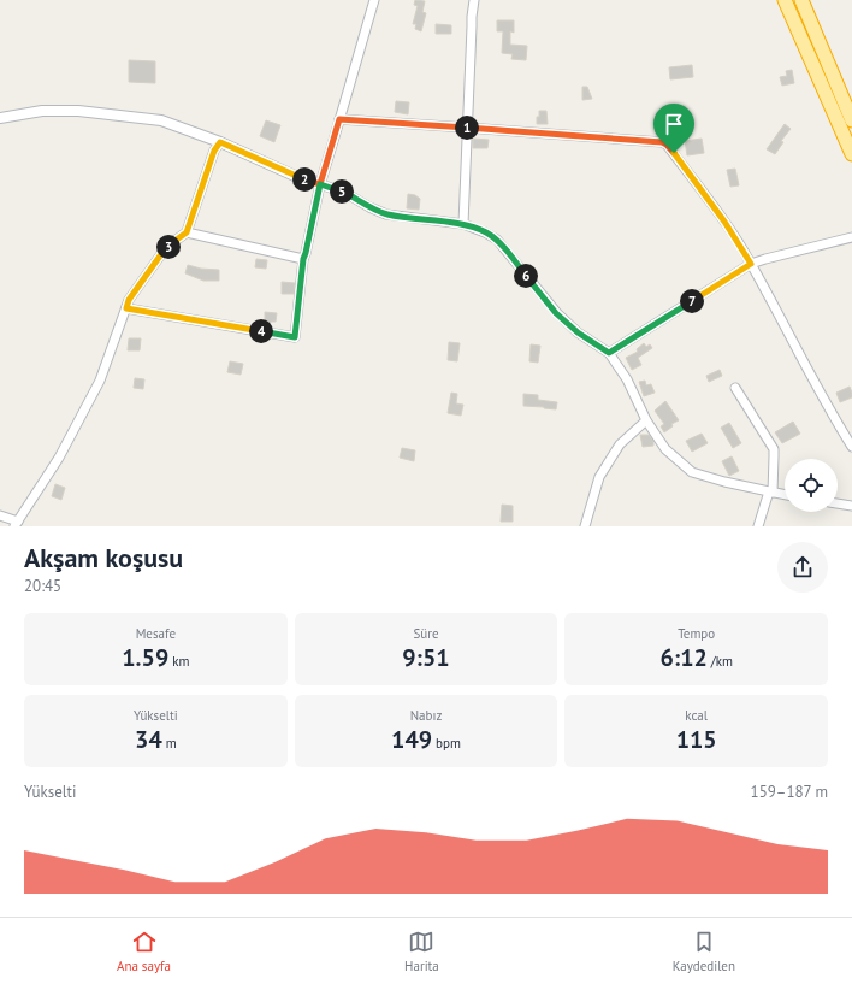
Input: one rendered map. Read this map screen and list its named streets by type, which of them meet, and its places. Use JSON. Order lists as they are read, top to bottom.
{
  "page": {
    "pins": [
      "1",
      "2",
      "5",
      "3",
      "6",
      "7",
      "4"
    ],
    "heading": ["Akşam koşusu", "20:45"],
    "stats": [
      ["Mesafe", "1.59 km"],
      ["Süre", "9:51"],
      ["Tempo", "6:12 /km"],
      ["Yükselti", "34 m"],
      ["Nabız", "149 bpm"],
      ["kcal", "115"]
    ],
    "chart": ["Yükselti", "159–187 m"],
    "tabs": ["Ana sayfa", "Harita", "Kaydedilen"]
  }
}
